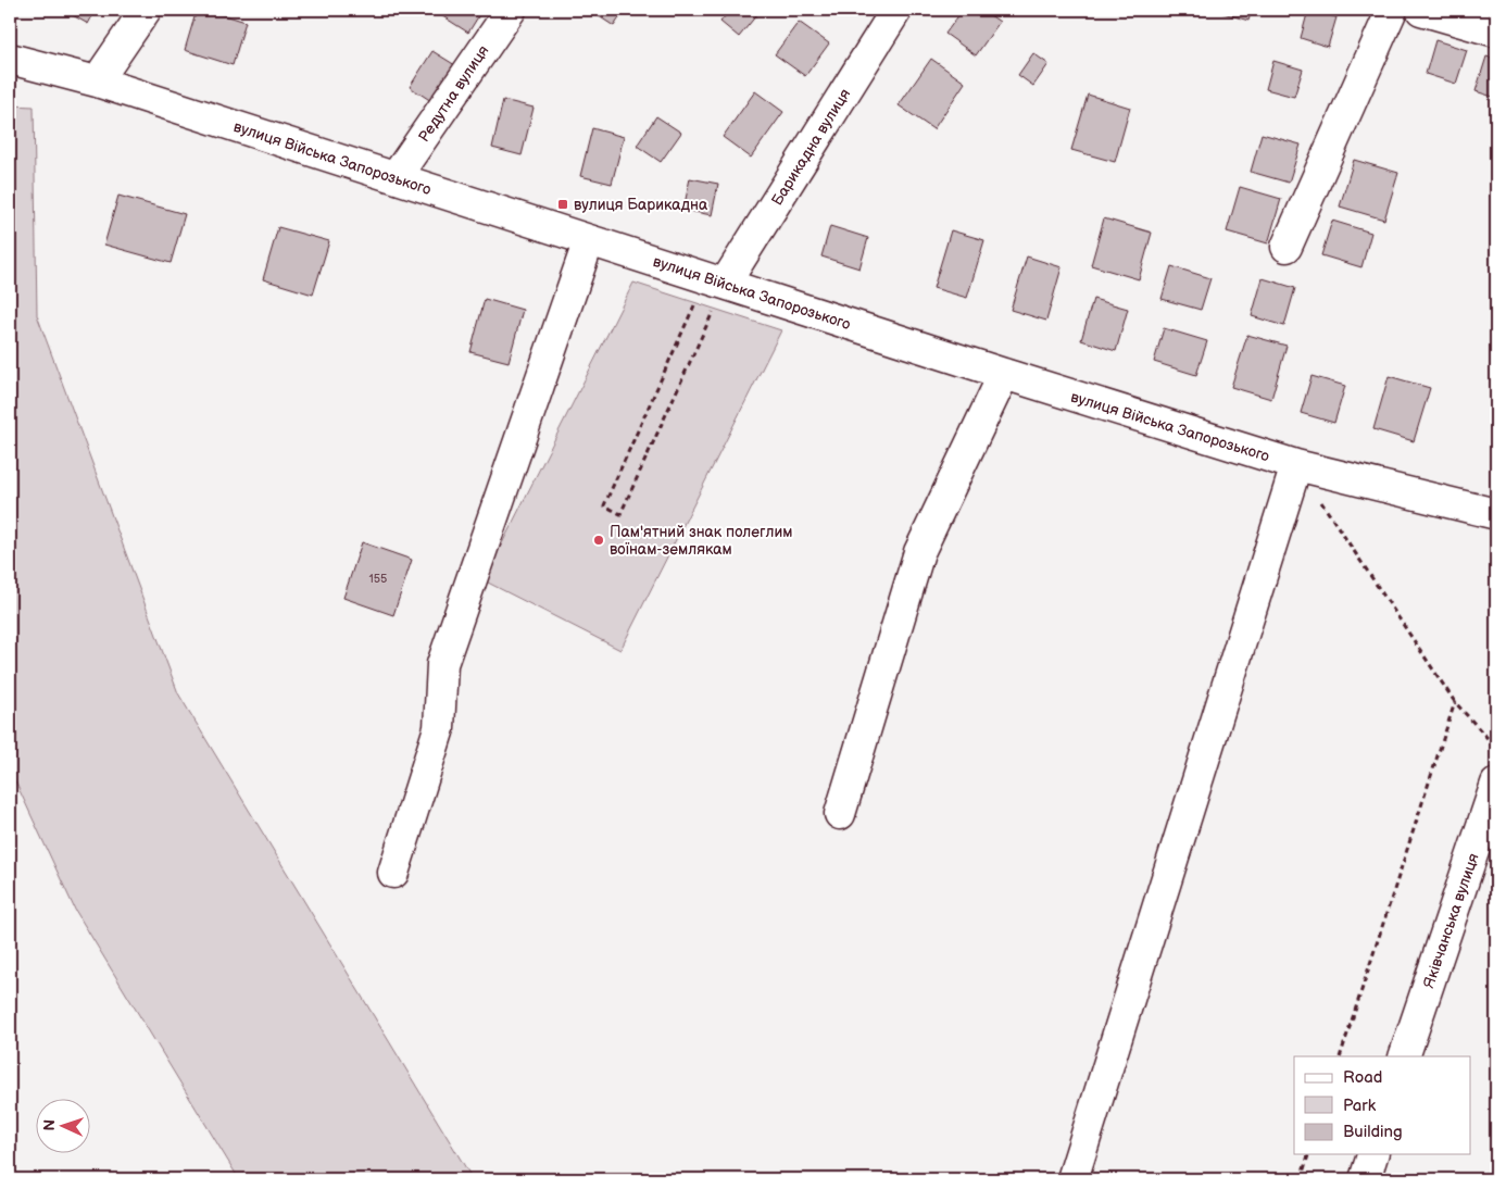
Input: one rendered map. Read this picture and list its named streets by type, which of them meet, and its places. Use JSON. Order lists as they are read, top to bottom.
{
  "streets": {
    "street": [
      "Редутна вулиця",
      "Барикадна вулиця",
      "вулиця Війська Запорозького",
      "Яківчанська вулиця"
    ]
  },
  "crossings": [
    ["Редутна вулиця", "вулиця Війська Запорозького"],
    ["Барикадна вулиця", "вулиця Війська Запорозького"]
  ],
  "places": {
    "transit": ["вулиця Барикадна"],
    "other": ["Пам'ятний знак полеглим воїнам-землякам"]
  },
  "house_numbers": ["155"],
  "legend": ["Road", "Park", "Building"],
  "north": "left"
}
